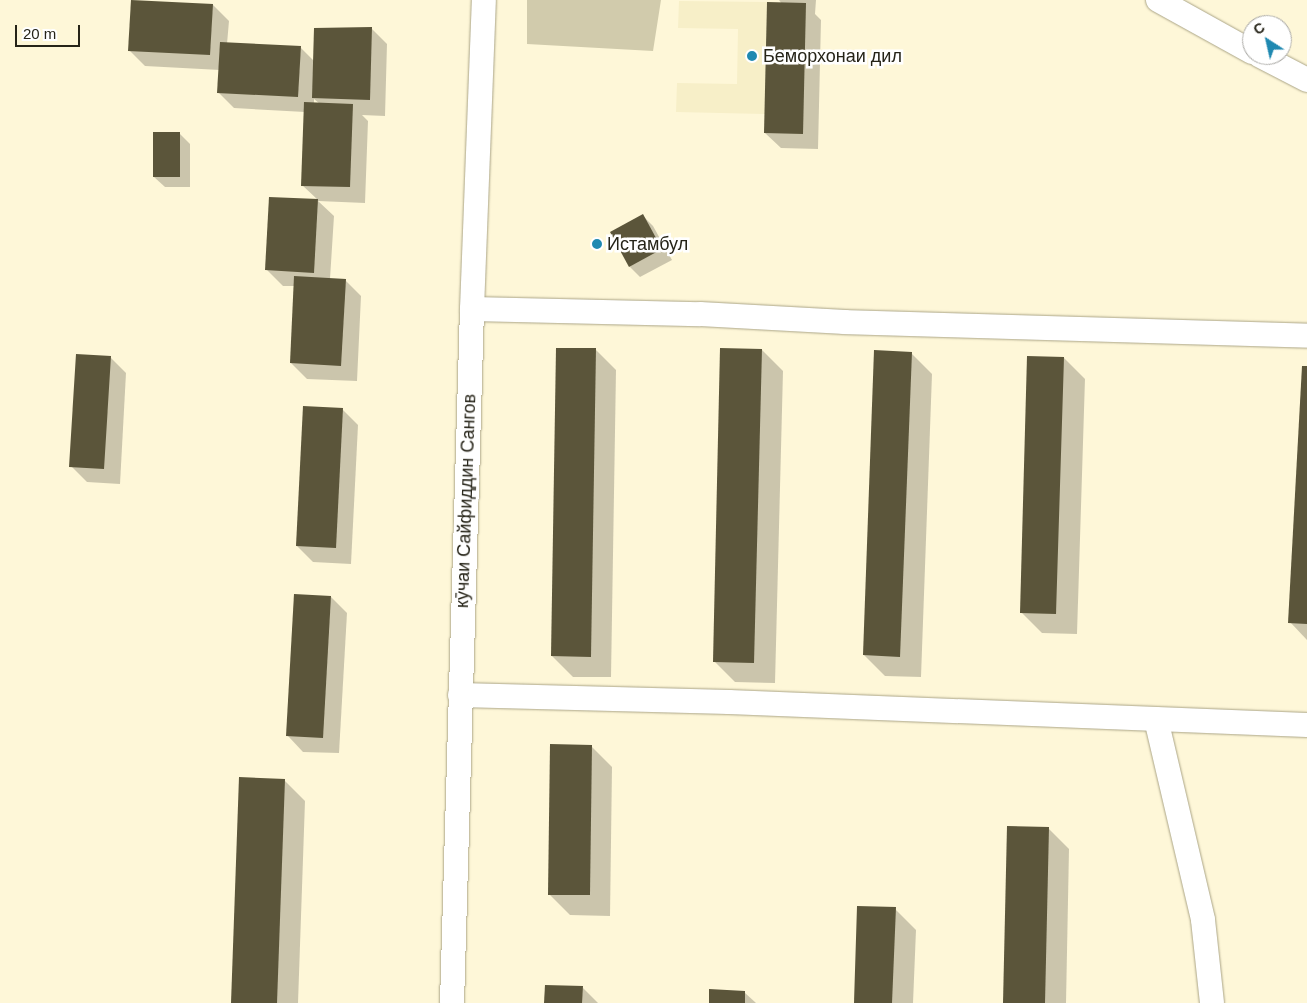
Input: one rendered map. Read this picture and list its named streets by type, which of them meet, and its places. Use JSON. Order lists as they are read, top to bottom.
{
  "streets": {
    "street": ["кӯчаи Сайфиддин Сангов"]
  },
  "places": ["Беморхонаи дил", "Истамбул"],
  "scale_bar": "20 m",
  "north": "top left"
}
